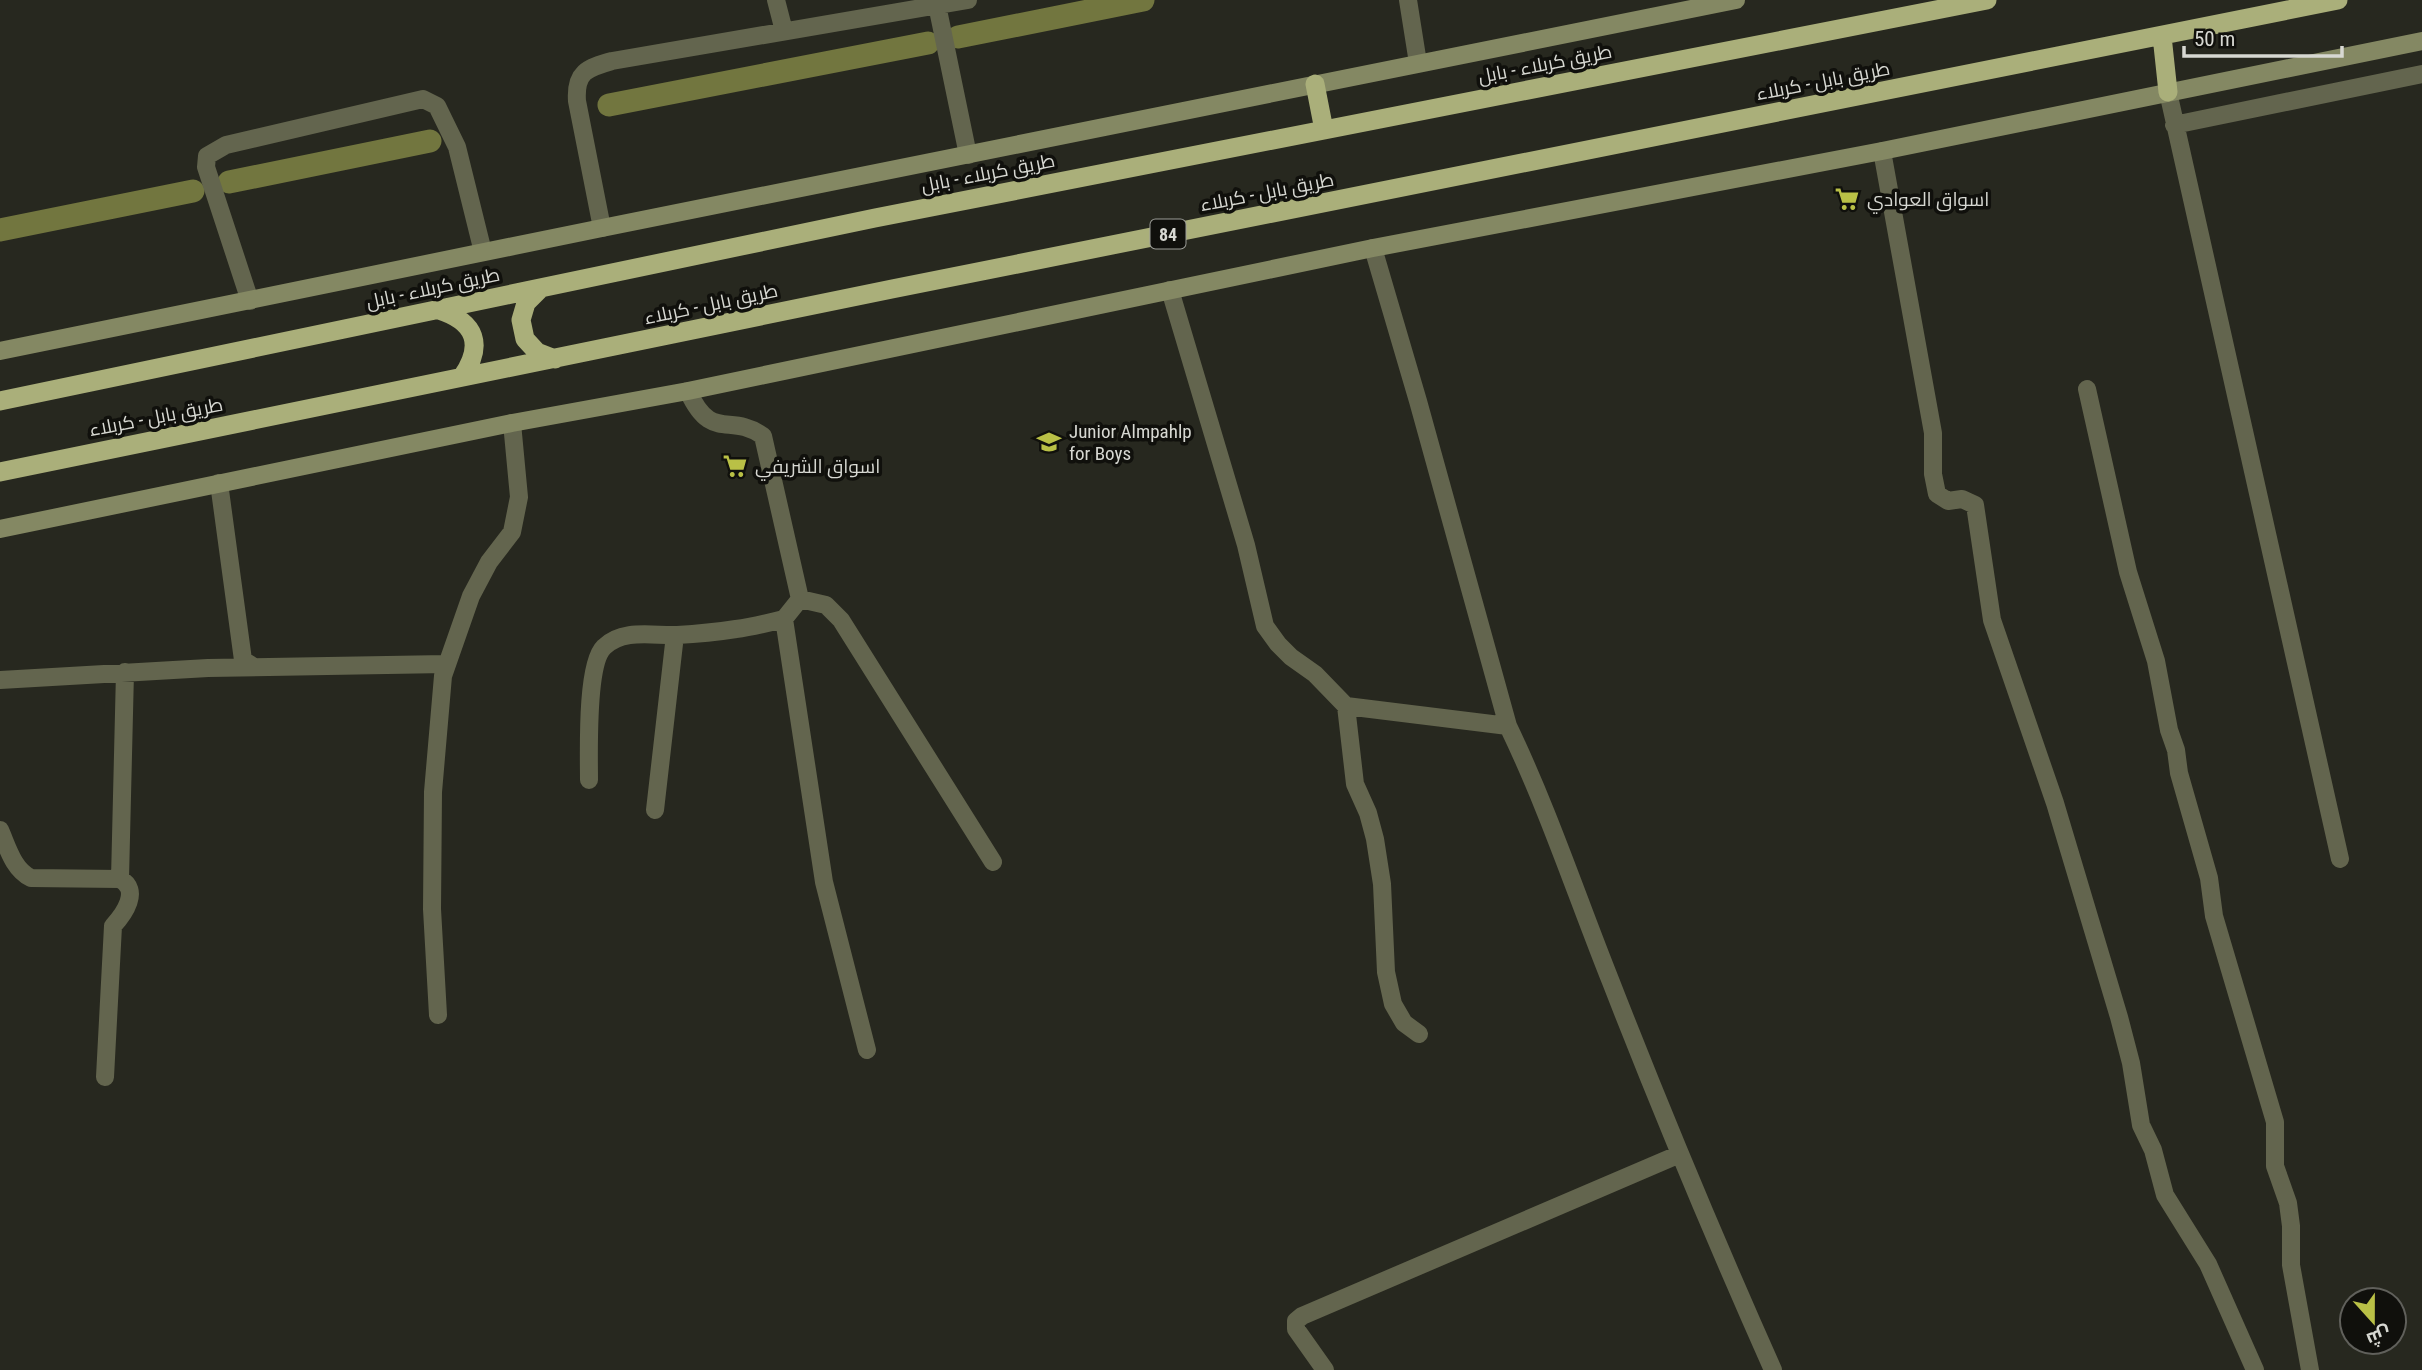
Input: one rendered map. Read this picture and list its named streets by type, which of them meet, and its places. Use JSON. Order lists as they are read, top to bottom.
{
  "streets": {
    "highway": ["طريق كربلاء - بابل", "طريق بابل - كربلاء", "84"]
  },
  "places": {
    "supermarket": ["اسواق العوادي", "اسواق الشريفي"],
    "school or university": ["Junior Almpahlp for Boys"]
  },
  "scale_bar": "50 m",
  "north": "bottom"
}
